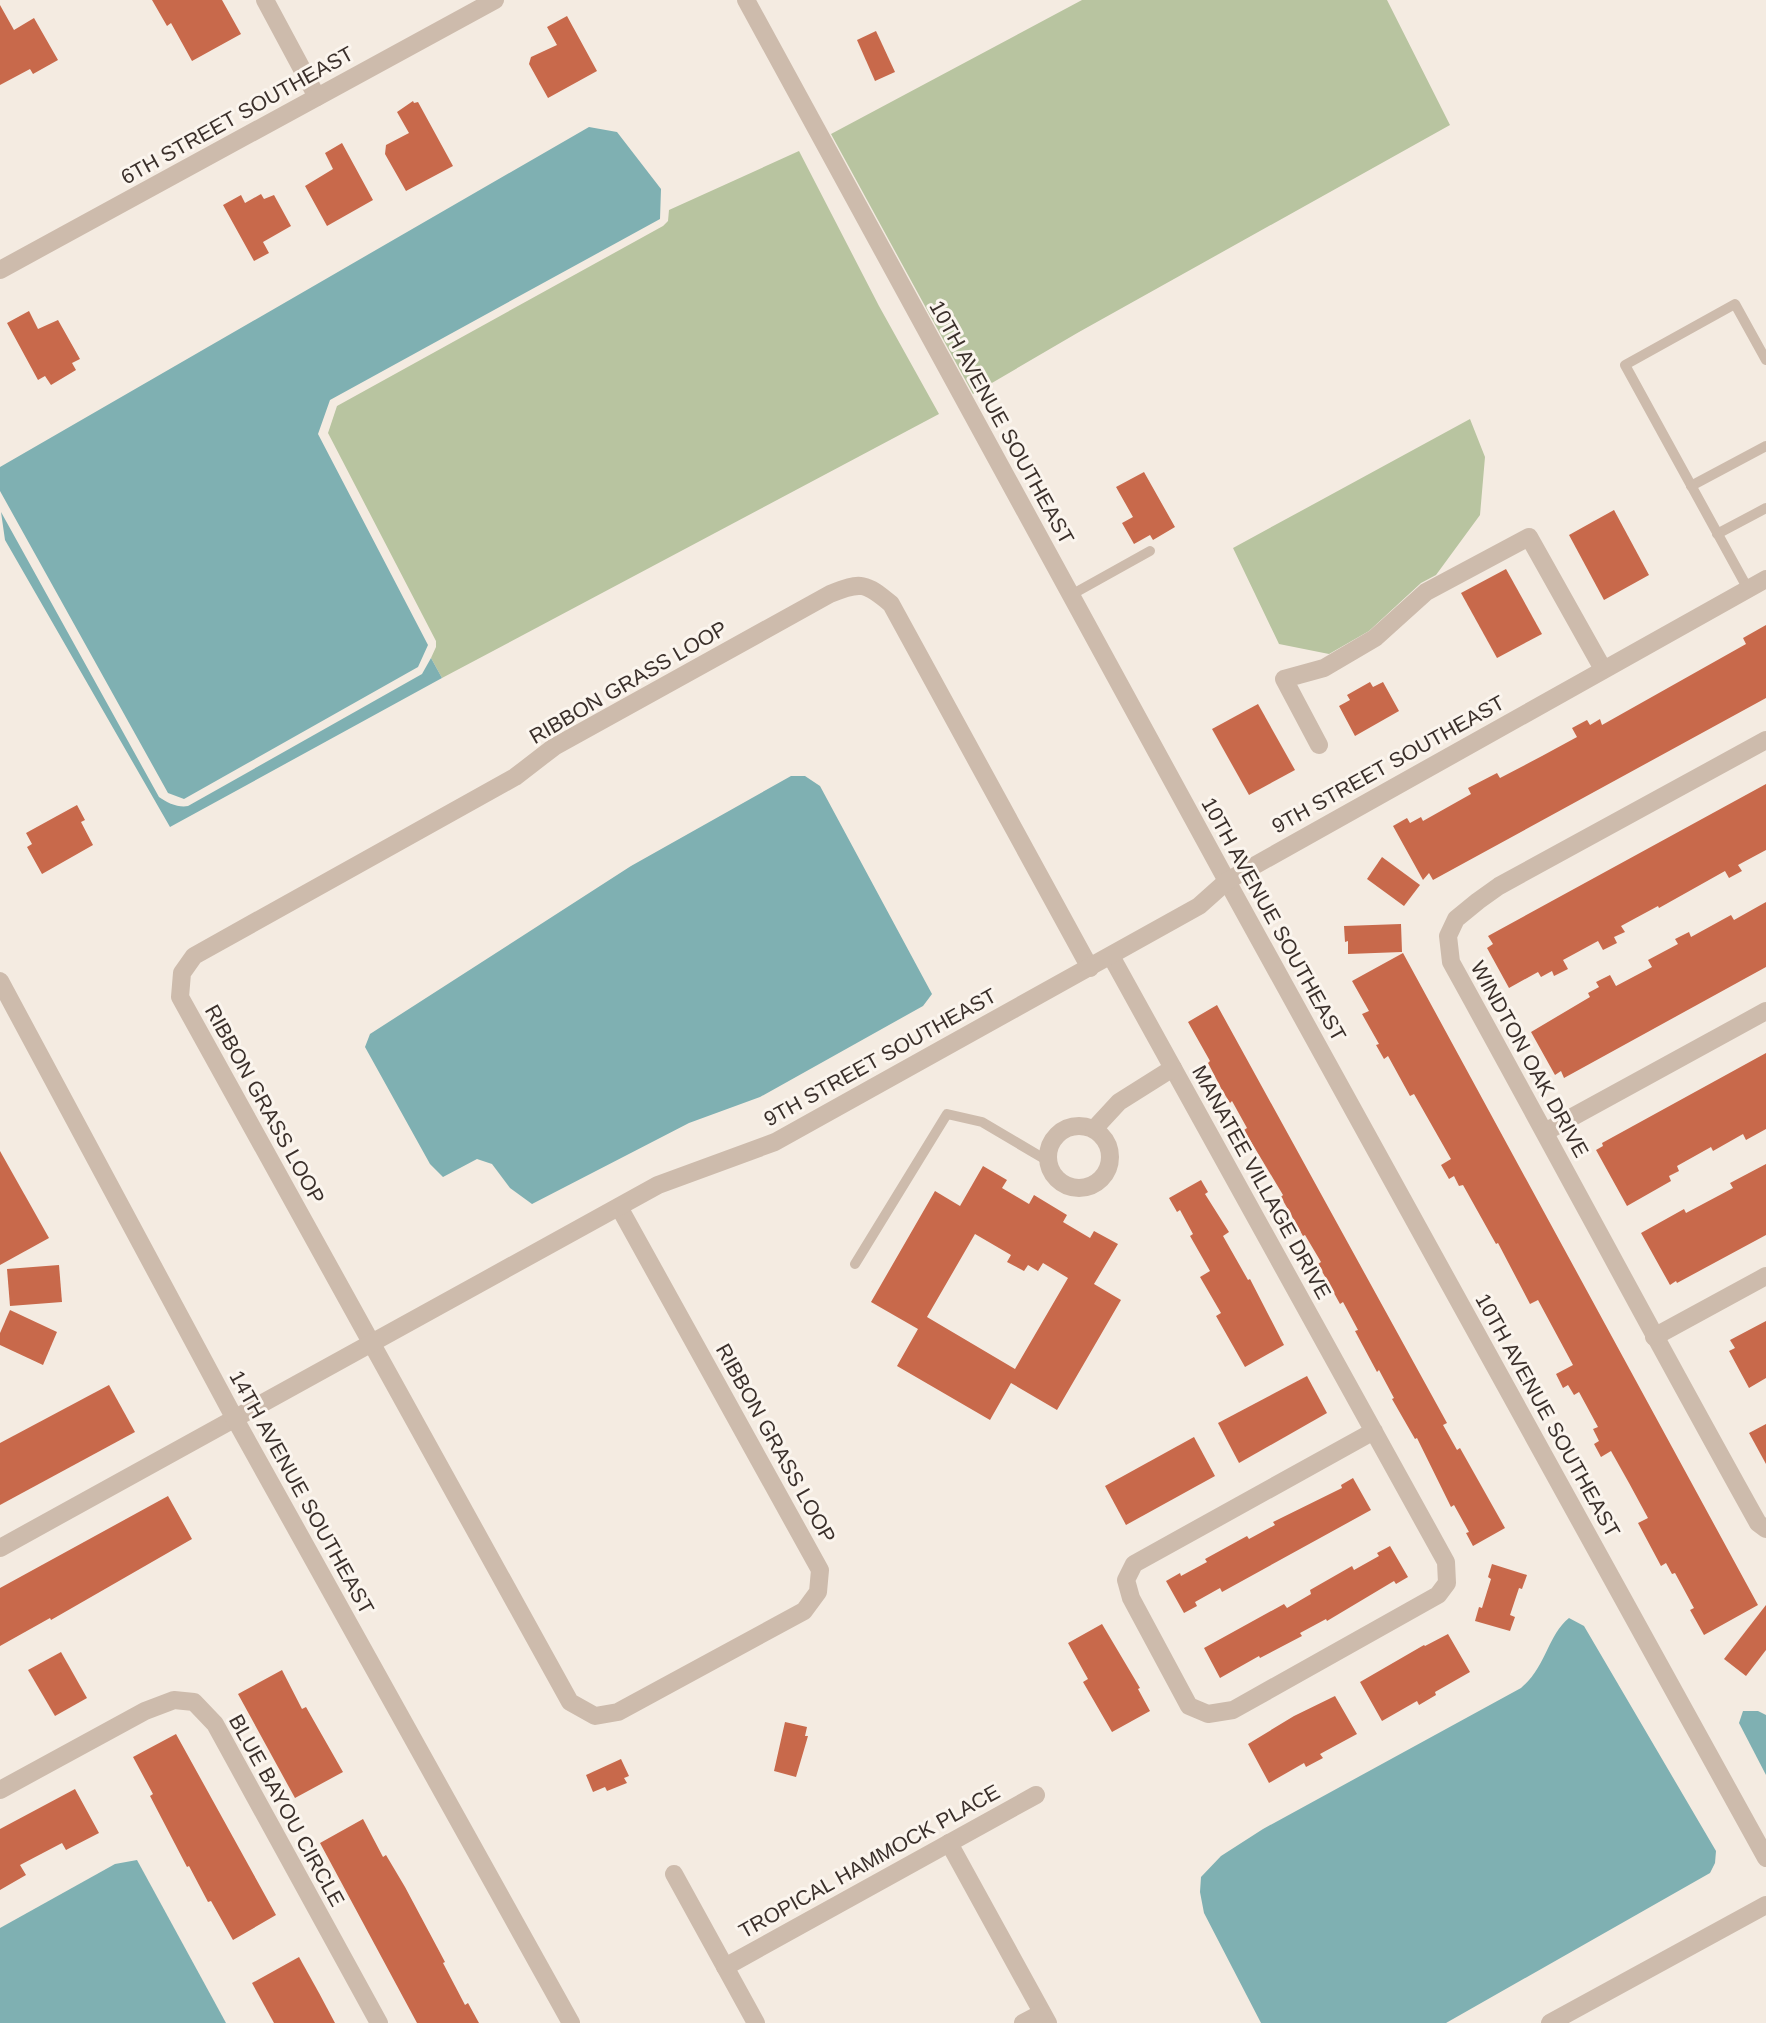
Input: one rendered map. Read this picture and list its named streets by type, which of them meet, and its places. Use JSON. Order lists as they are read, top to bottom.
{
  "streets": {
    "street": [
      "6TH STREET SOUTHEAST",
      "10TH AVENUE SOUTHEAST",
      "RIBBON GRASS LOOP",
      "9TH STREET SOUTHEAST",
      "WINDTON OAK DRIVE",
      "MANATEE VILLAGE DRIVE",
      "14TH AVENUE SOUTHEAST",
      "BLUE BAYOU CIRCLE",
      "TROPICAL HAMMOCK PLACE"
    ]
  },
  "crossings": [
    ["10TH AVENUE SOUTHEAST", "9TH STREET SOUTHEAST"],
    ["RIBBON GRASS LOOP", "9TH STREET SOUTHEAST"],
    ["9TH STREET SOUTHEAST", "MANATEE VILLAGE DRIVE"],
    ["9TH STREET SOUTHEAST", "14TH AVENUE SOUTHEAST"]
  ]
}
